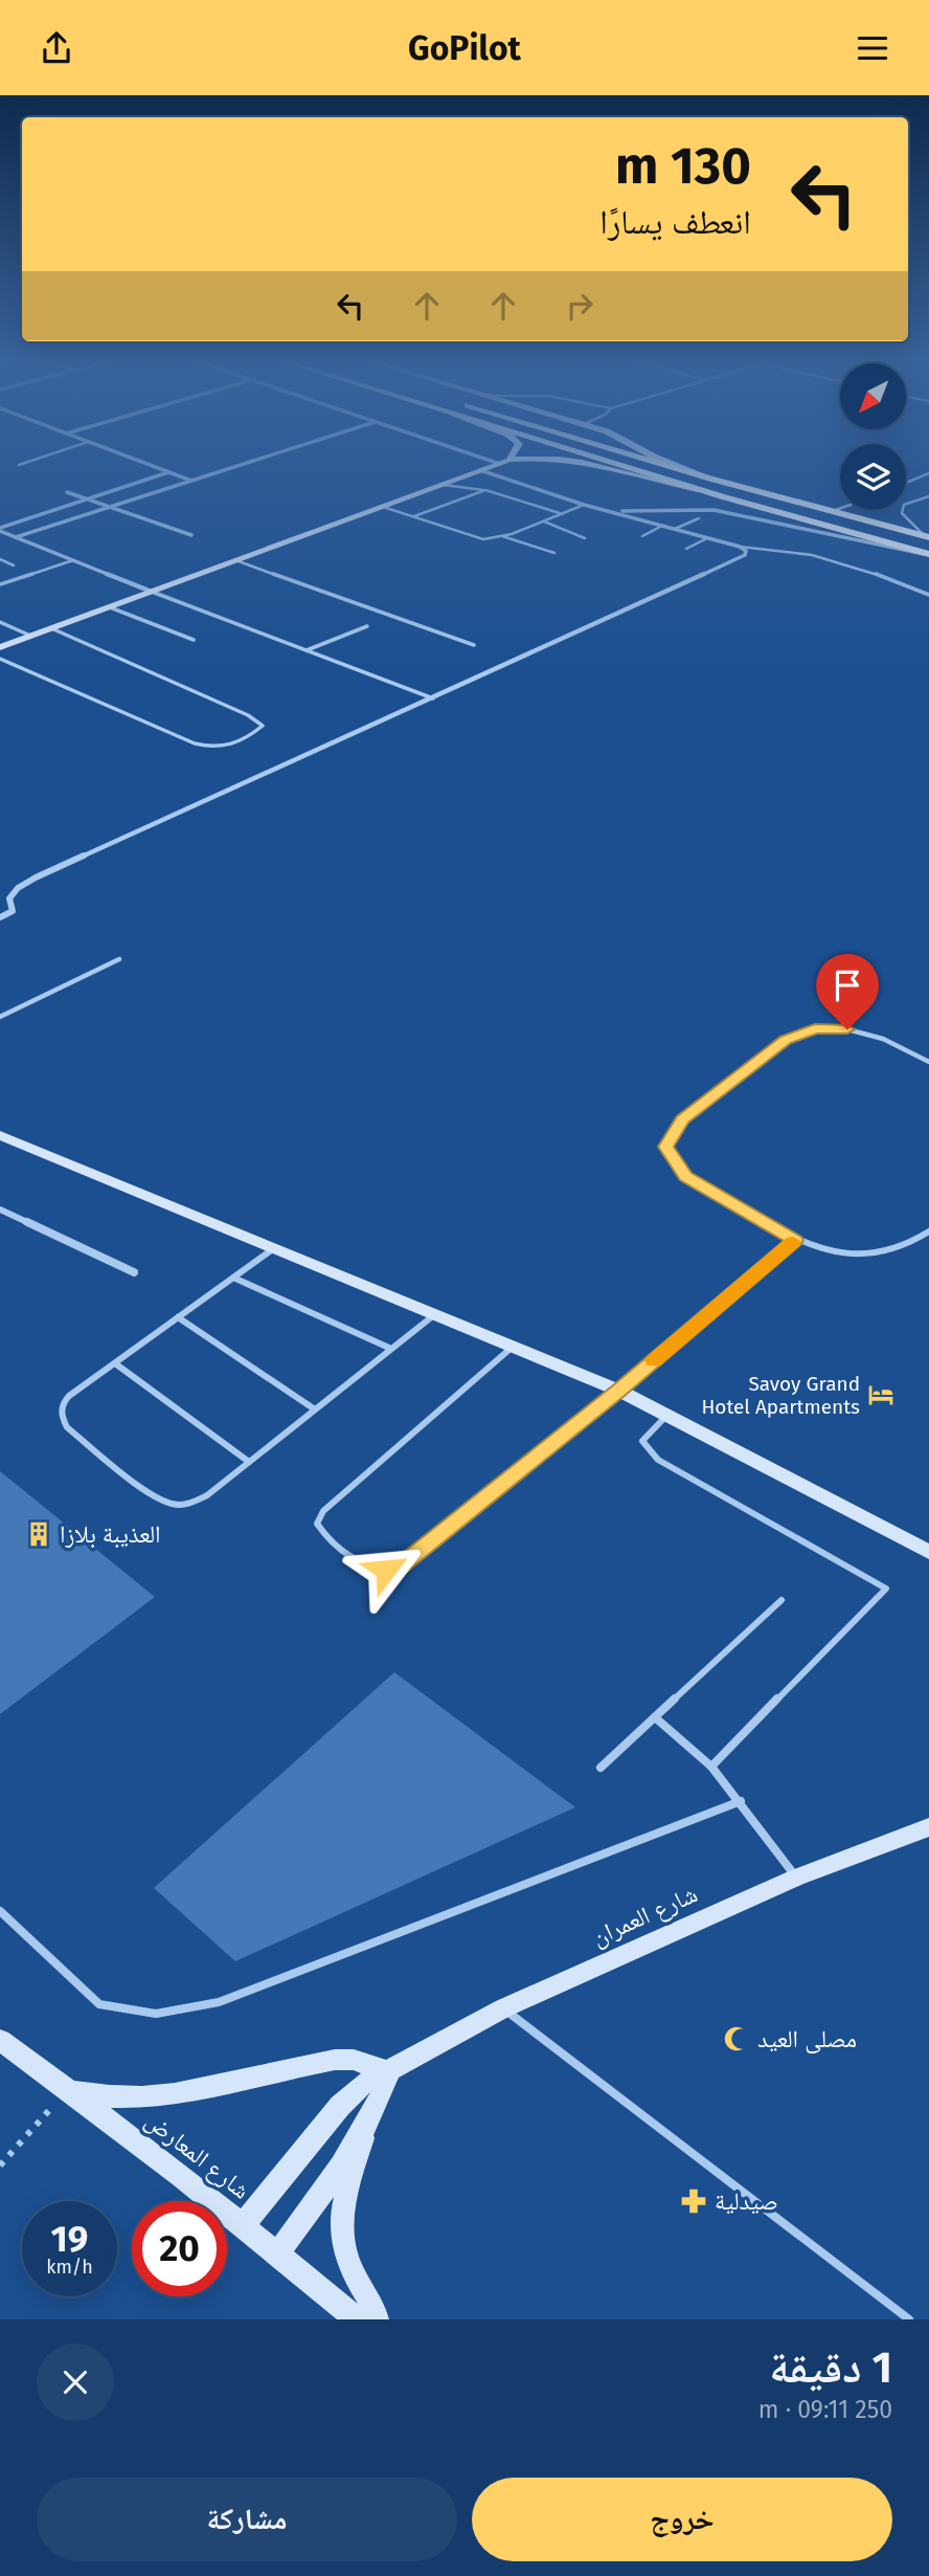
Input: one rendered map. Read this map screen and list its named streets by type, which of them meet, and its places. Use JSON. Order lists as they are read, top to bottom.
{
  "streets": {
    "street": ["شارع العمران", "شارع المعارض"]
  },
  "crossings": [
    ["شارع العمران", "شارع المعارض"]
  ],
  "places": {
    "hotel": ["Savoy Grand Hotel Apartments"],
    "building": ["العذيبة بلازا"],
    "mosque": ["مصلى العيد"],
    "pharmacy": ["صيدلية"]
  },
  "north": "bottom left",
  "page": {
    "header": "GoPilot",
    "turn": ["130 m", "انعطف يسارًا"],
    "speed": "19 km/h",
    "limit": "20",
    "heading": ["1 دقيقة", "250 m · 09:11"],
    "buttons": ["خروج", "مشاركة"]
  }
}
